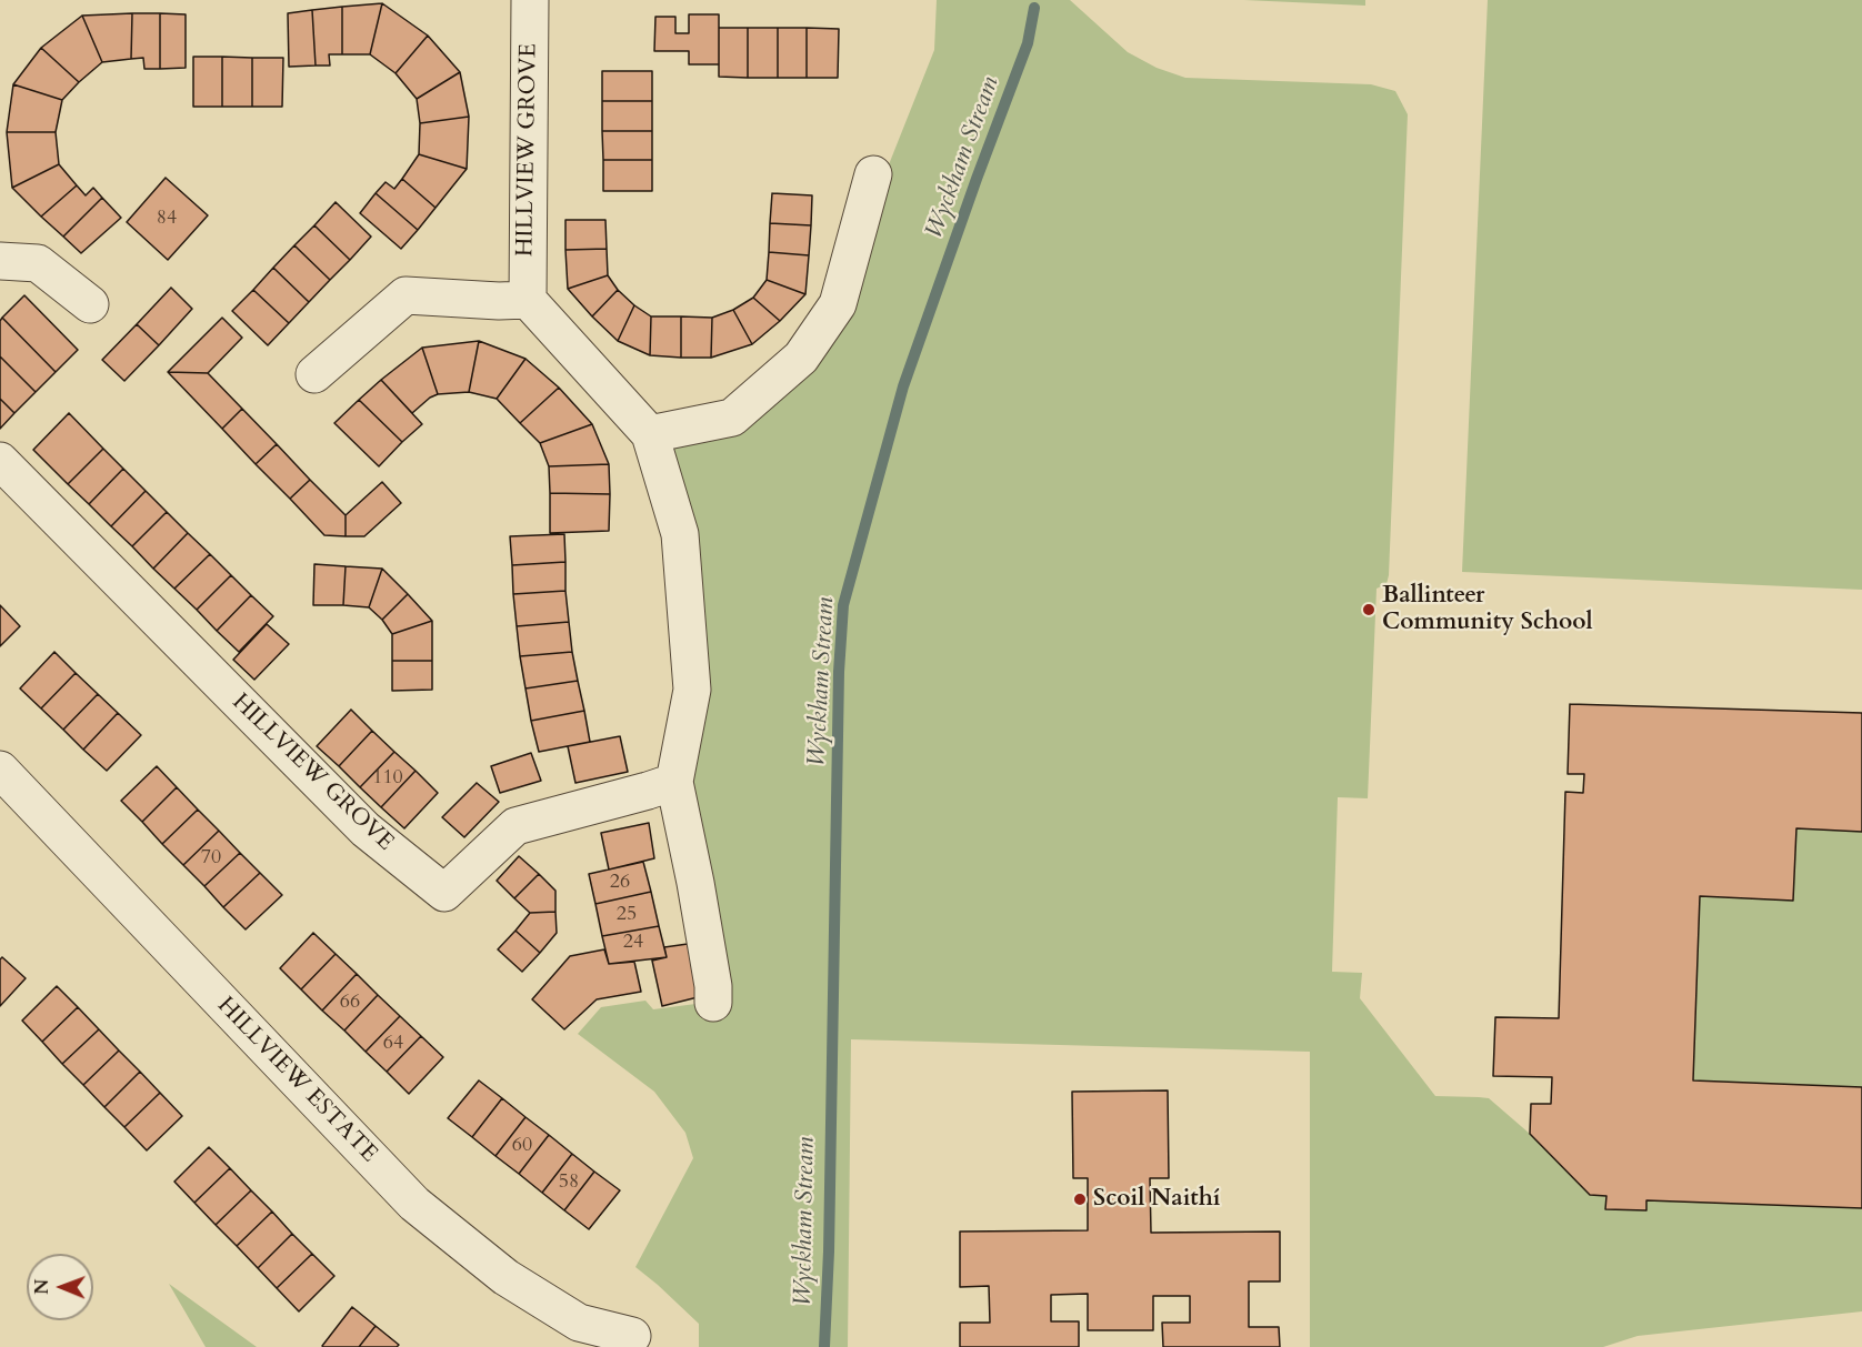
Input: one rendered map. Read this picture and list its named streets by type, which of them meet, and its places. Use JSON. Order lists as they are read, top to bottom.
{
  "streets": {
    "street": ["HILLVIEW GROVE", "HILLVIEW ESTATE"]
  },
  "water": ["Wyckham Stream"],
  "places": ["Ballinteer Community School", "Scoil Naithí"],
  "house_numbers": [
    "84",
    "110",
    "70",
    "26",
    "25",
    "24",
    "66",
    "64",
    "60",
    "58"
  ],
  "north": "left"
}
